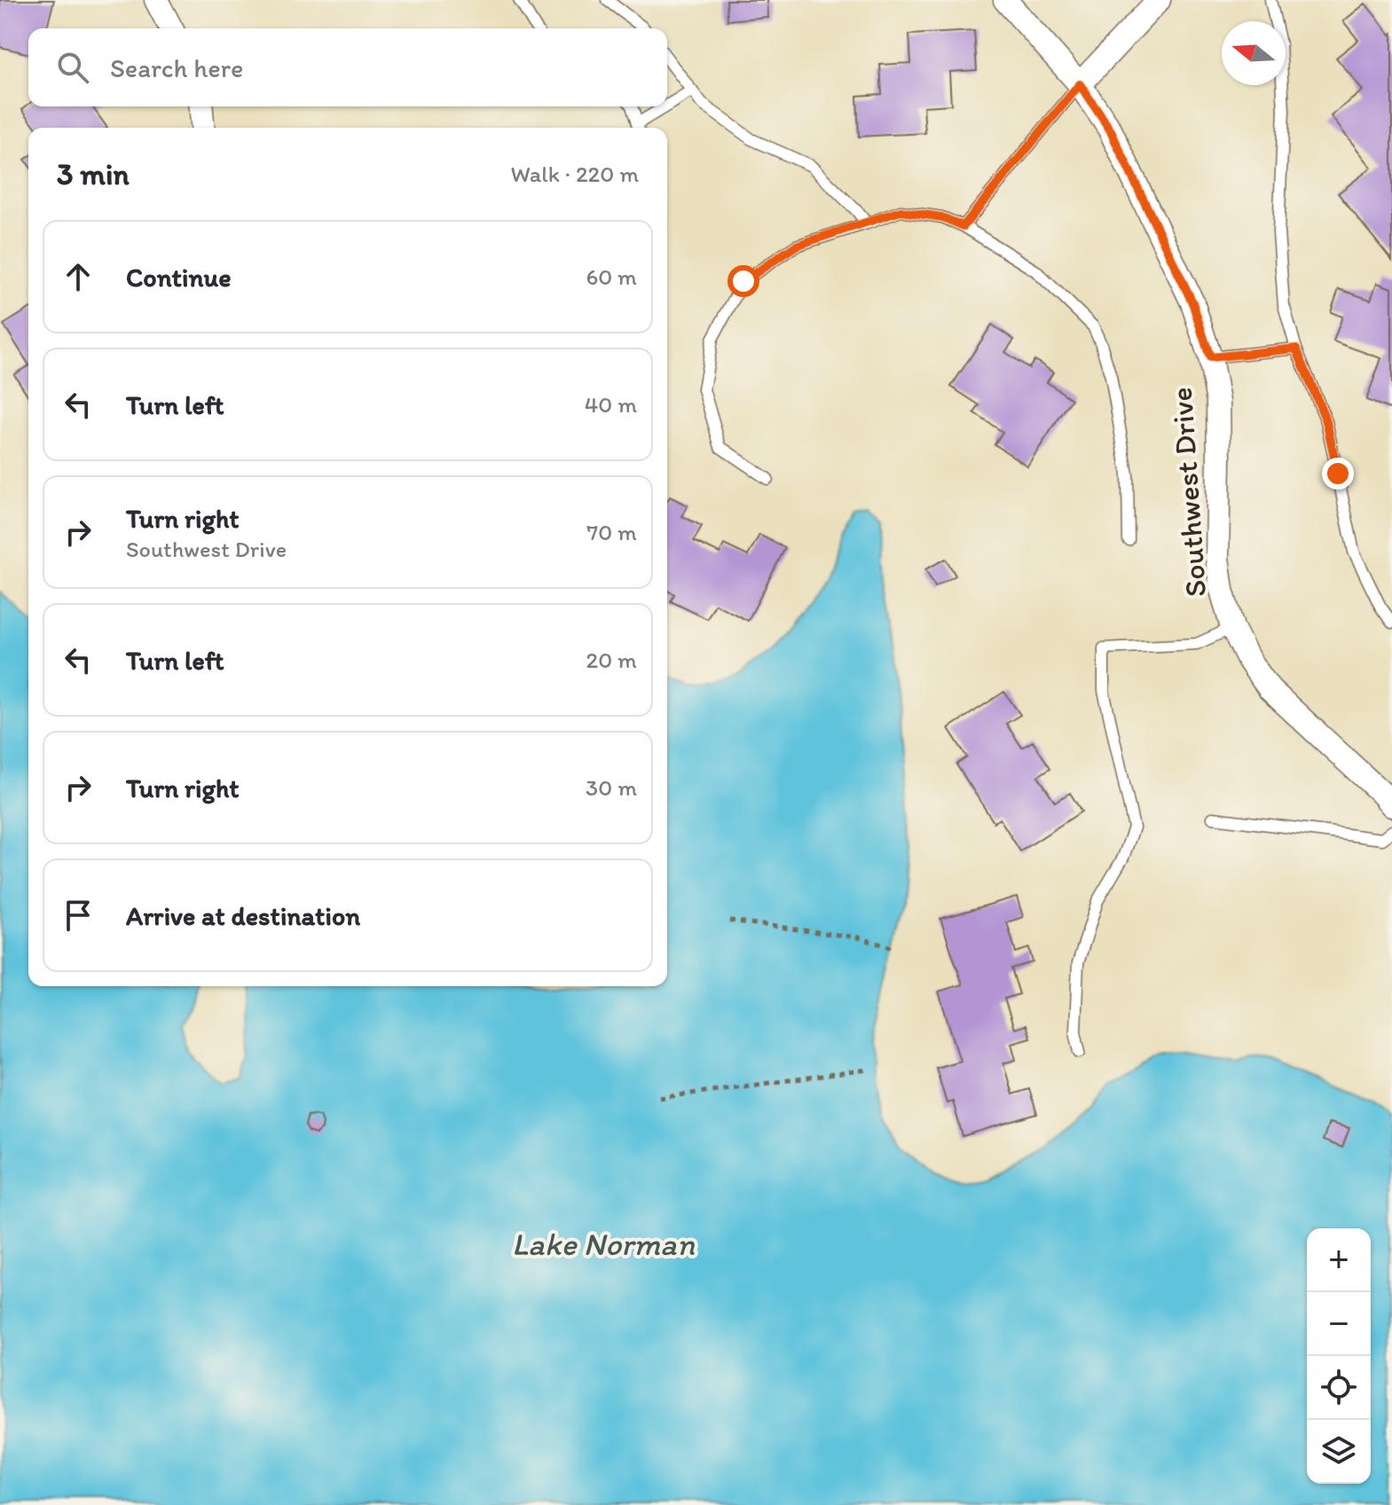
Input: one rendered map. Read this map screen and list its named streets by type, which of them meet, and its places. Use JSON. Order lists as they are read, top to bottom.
{
  "streets": {
    "street": ["Southwest Drive"]
  },
  "water": ["Lake Norman"],
  "north": "left",
  "page": {
    "search": "Search here",
    "heading": ["3 min", "Walk · 220 m"],
    "list": [
      ["Continue", "60 m"],
      ["Turn left", "40 m"],
      ["Turn right", "Southwest Drive", "70 m"],
      ["Turn left", "20 m"],
      ["Turn right", "30 m"],
      "Arrive at destination"
    ],
    "map_buttons": ["+", "−"]
  }
}
